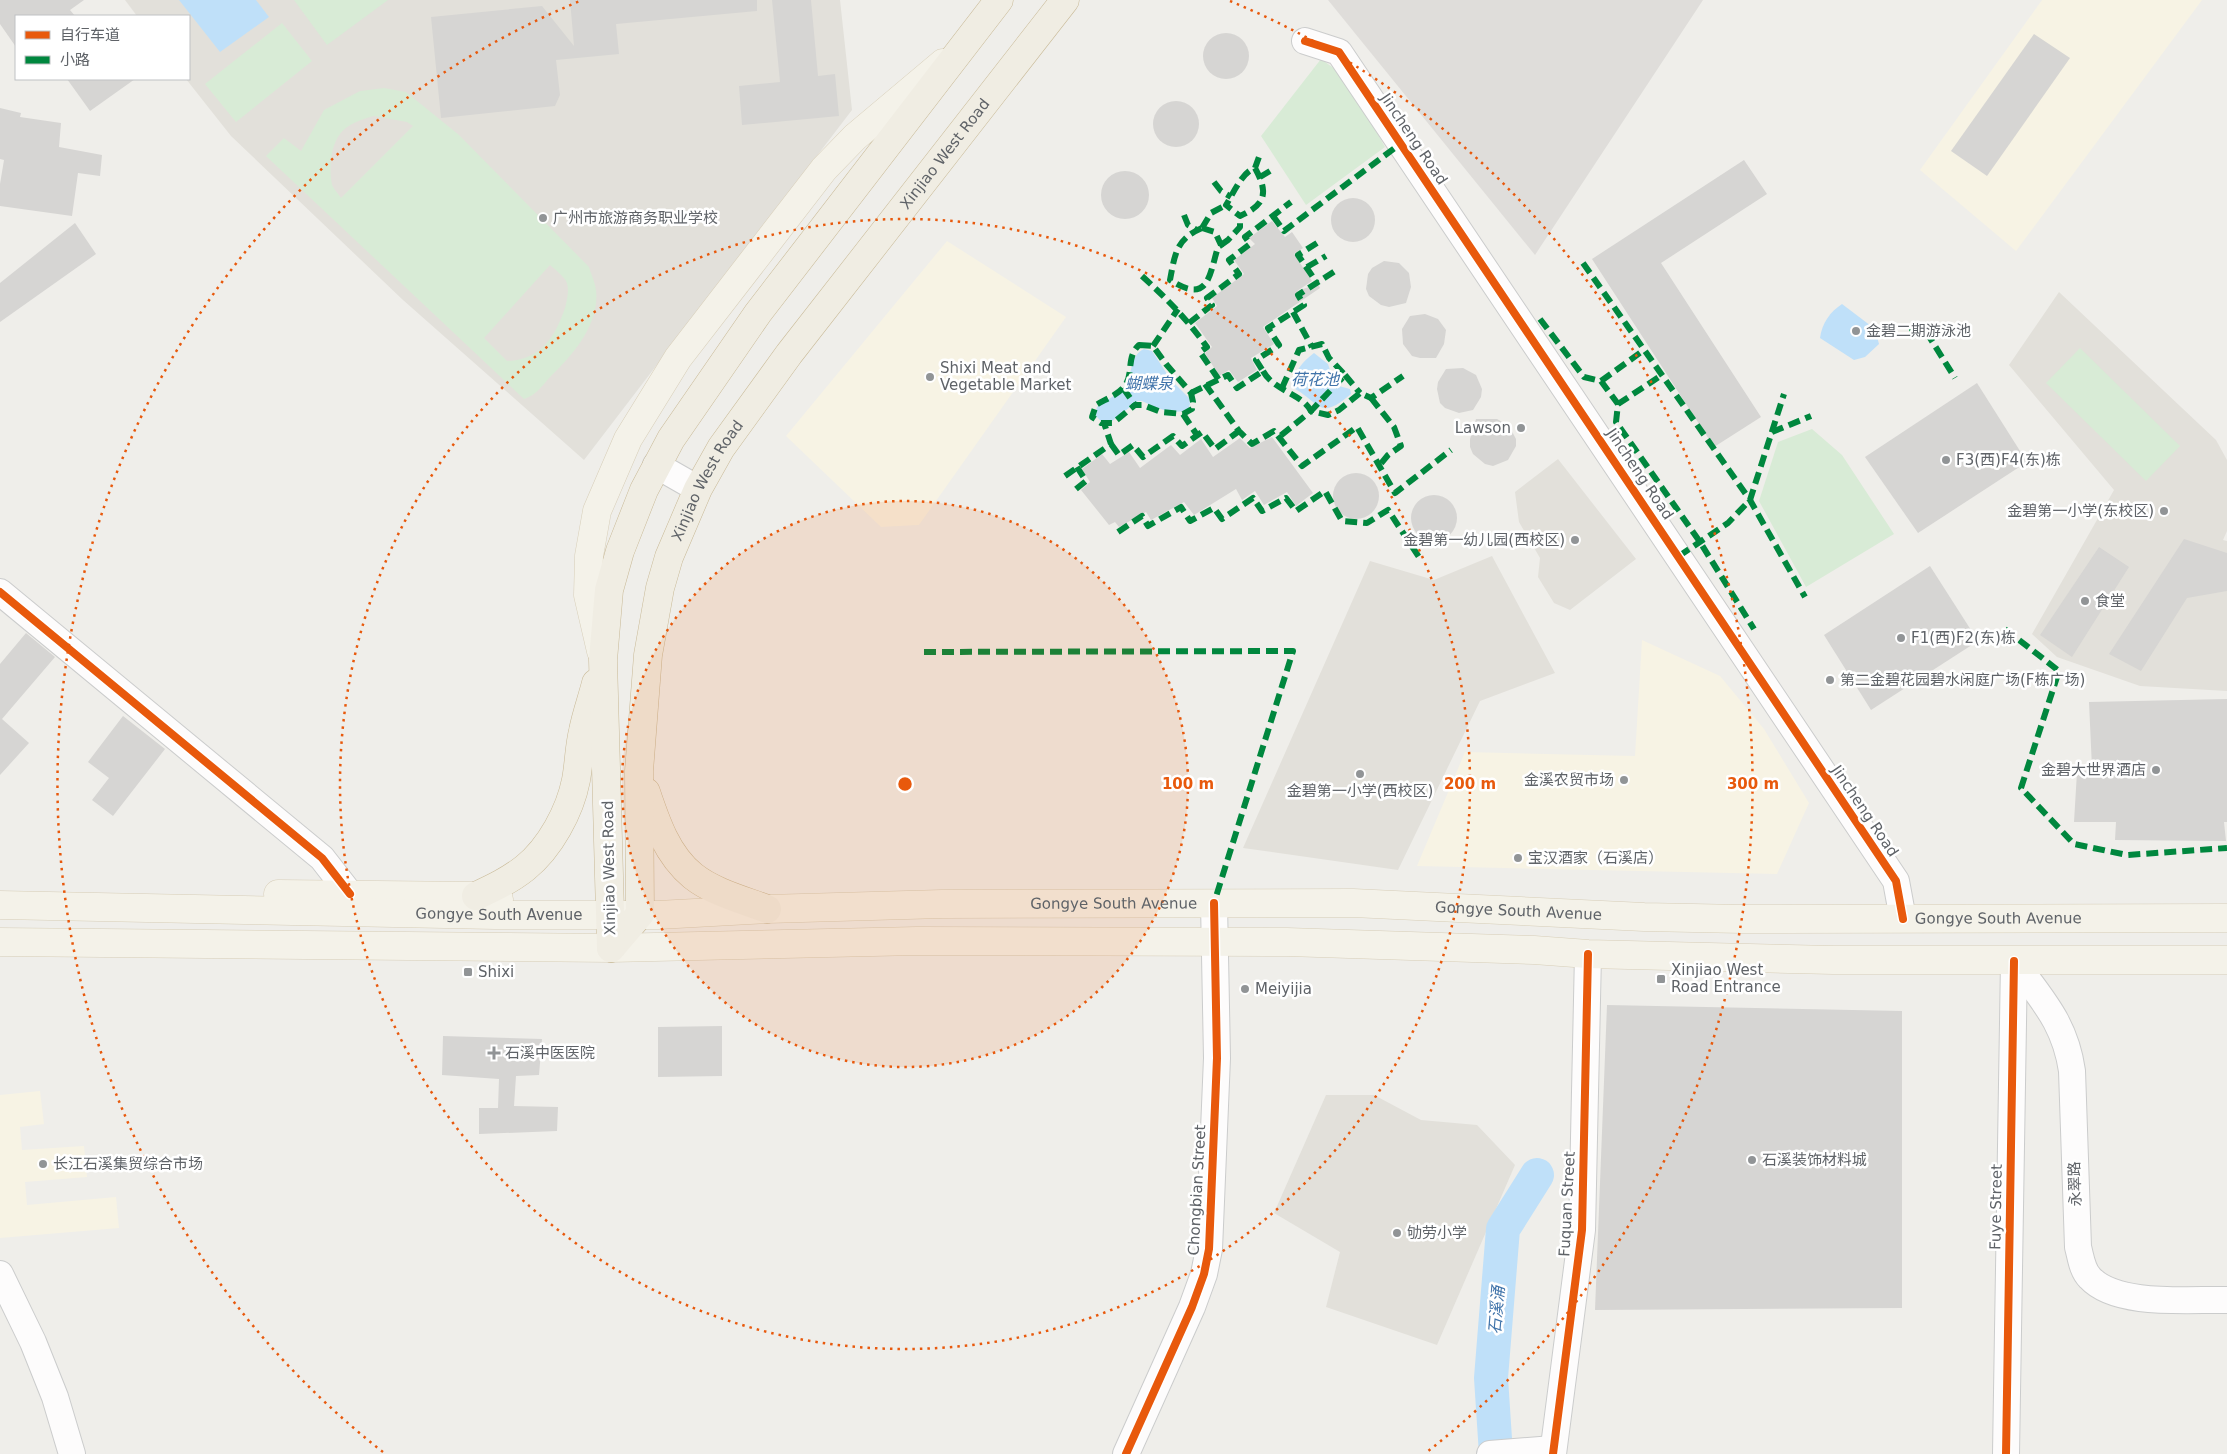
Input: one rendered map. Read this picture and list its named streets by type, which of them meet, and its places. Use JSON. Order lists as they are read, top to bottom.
{
  "streets": {
    "highway": ["Xinjiao West Road"],
    "main road": ["Gongye South Avenue"],
    "street": [
      "Jincheng Road",
      "永翠路",
      "Chongbian Street",
      "Fuquan Street",
      "Fuye Street"
    ]
  },
  "crossings": [
    ["Jincheng Road", "Gongye South Avenue"],
    ["Xinjiao West Road", "Gongye South Avenue"],
    ["Gongye South Avenue", "Chongbian Street"],
    ["永翠路", "Fuye Street"]
  ],
  "water": ["荷花池", "蝴蝶泉", "石溪涌"],
  "places": {
    "other": [
      "广州市旅游商务职业学校",
      "金碧二期游泳池",
      "Shixi Meat and Vegetable Market",
      "Lawson",
      "F3(西)F4(东)栋",
      "金碧第一小学(东校区)",
      "金碧第一幼儿园(西校区)",
      "食堂",
      "F1(西)F2(东)栋",
      "第二金碧花园碧水闲庭广场(F栋广场)",
      "金碧大世界酒店",
      "金碧第一小学(西校区)",
      "金溪农贸市场",
      "宝汉酒家（石溪店）",
      "Meiyijia",
      "石溪装饰材料城",
      "长江石溪集贸综合市场",
      "劬劳小学"
    ],
    "transit": ["Shixi", "Xinjiao West Road Entrance"],
    "health": ["石溪中医医院"]
  },
  "legend": ["自行车道", "小路"],
  "rings": ["100 m", "200 m", "300 m"]
}
